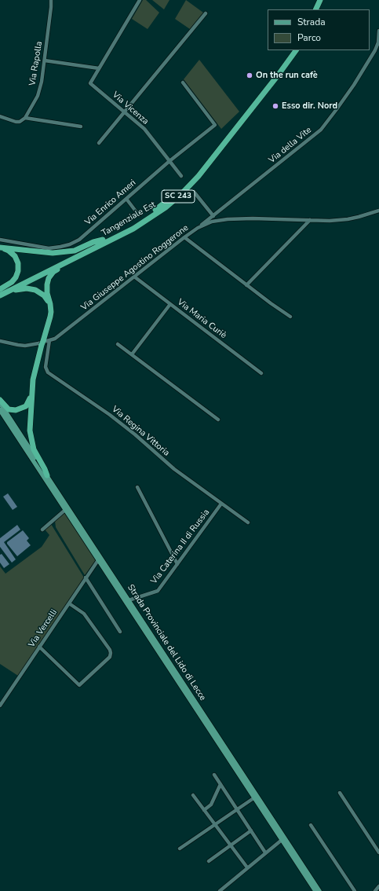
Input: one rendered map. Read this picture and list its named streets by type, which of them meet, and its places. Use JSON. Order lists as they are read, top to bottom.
{
  "streets": {
    "highway": ["SC 243", "Tangenziale Est"],
    "main road": ["Strada Provinciale del Lido di Lecce"],
    "street": [
      "Via Rapolla",
      "Via Vicenza",
      "Via della Vite",
      "Via Enrico Ameri",
      "Via Giuseppe Agostino Roggerone",
      "Via Maria Curiè",
      "Via Regina Vittoria",
      "Via Caterina II di Russia",
      "Via Vercelli"
    ]
  },
  "crossings": [
    ["Via Vicenza", "Via Enrico Ameri"],
    ["Via della Vite", "Via Giuseppe Agostino Roggerone"],
    ["Via Giuseppe Agostino Roggerone", "Via Maria Curiè"],
    ["Via Giuseppe Agostino Roggerone", "Via Regina Vittoria"],
    ["Via Regina Vittoria", "Via Caterina II di Russia"],
    ["Via Caterina II di Russia", "Strada Provinciale del Lido di Lecce"],
    ["Via Vercelli", "Strada Provinciale del Lido di Lecce"]
  ],
  "places": ["On the run cafè", "Esso dir. Nord"],
  "legend": ["Strada", "Parco"]
}
